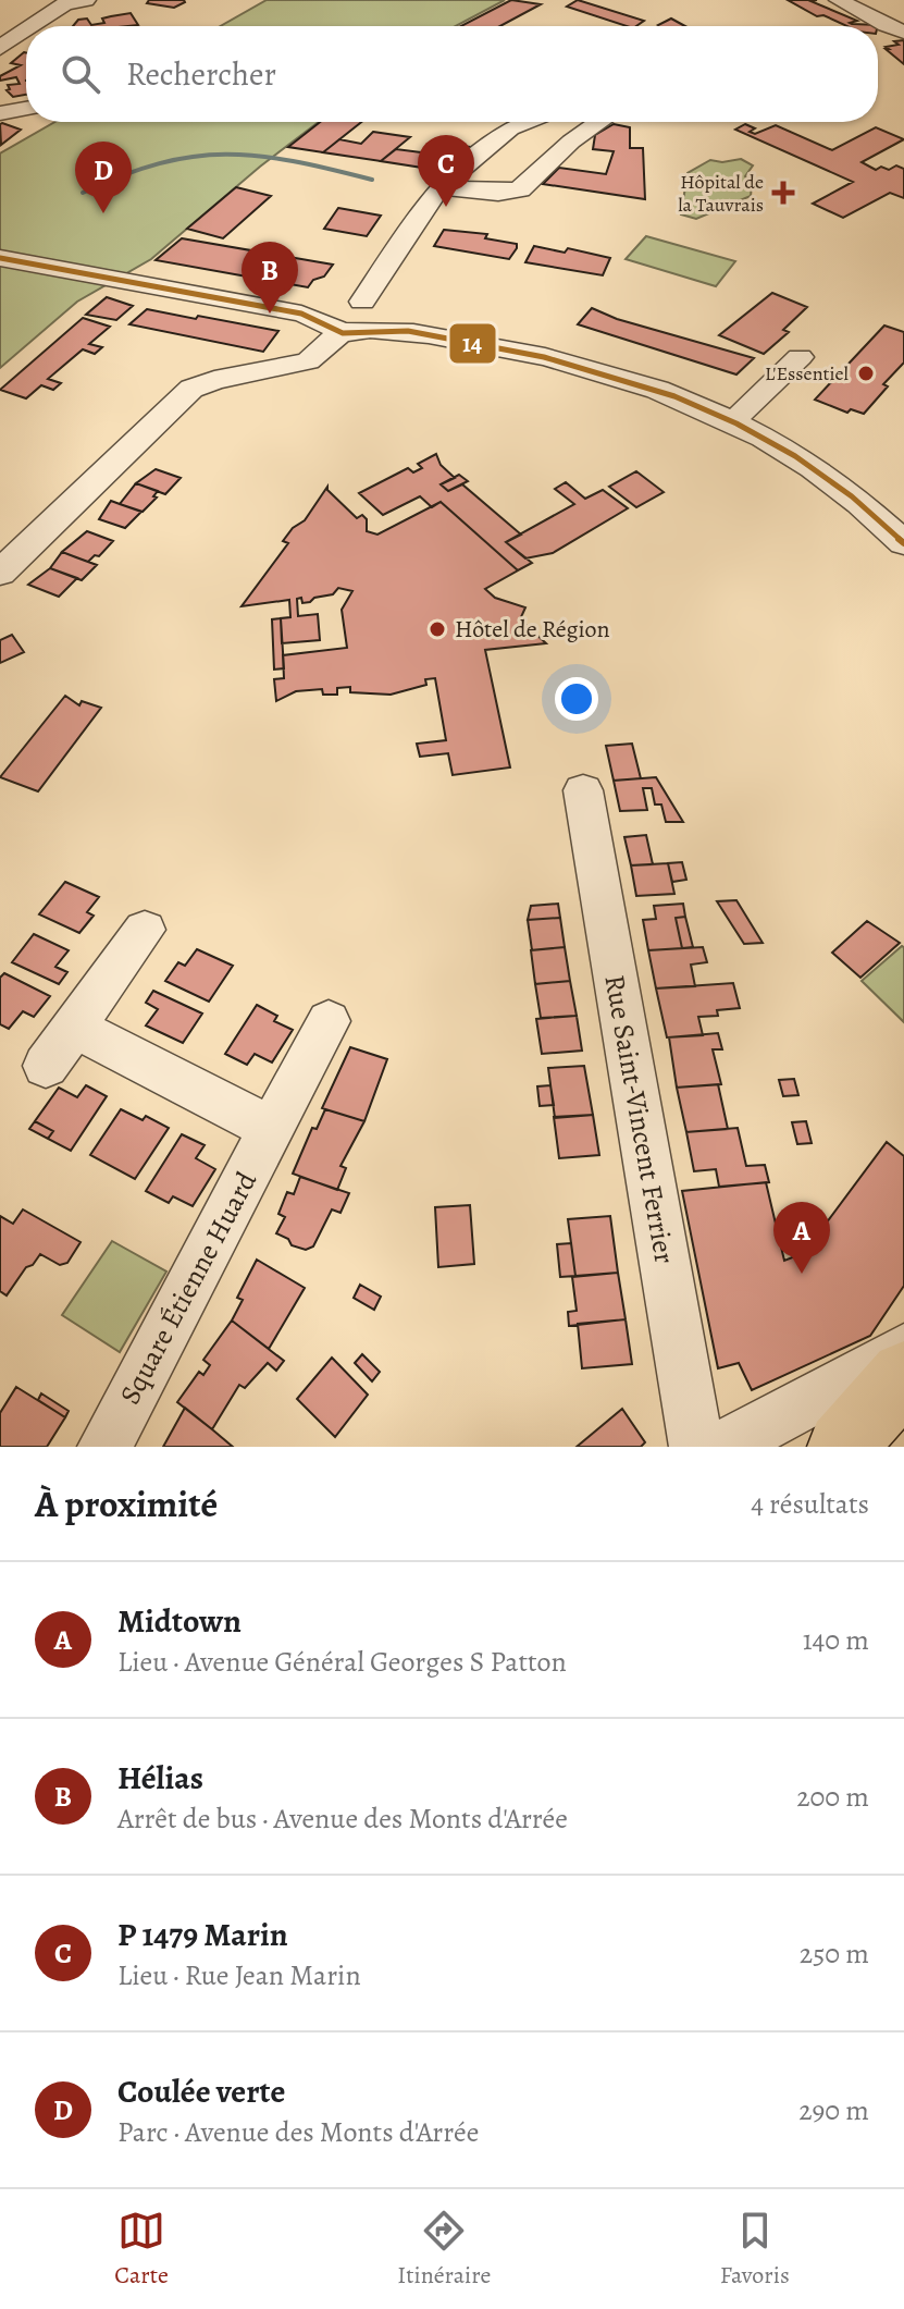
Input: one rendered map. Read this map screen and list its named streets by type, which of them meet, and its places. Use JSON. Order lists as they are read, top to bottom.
{
  "streets": {
    "street": ["Rue Saint-Vincent Ferrier", "Square Étienne Huard"]
  },
  "places": {
    "health": ["Hôpital de la Tauvrais"],
    "other": ["L'Essentiel", "Hôtel de Région"]
  },
  "lines": ["transit line 14"],
  "page": {
    "search": "Rechercher",
    "pins": [
      "C",
      "D",
      "B",
      "A"
    ],
    "heading": ["À proximité", "4 résultats"],
    "list": [
      {
        "mark": "A",
        "name": "Midtown",
        "note": "Lieu · Avenue Général Georges S Patton",
        "value": "140 m"
      },
      {
        "mark": "B",
        "name": "Hélias",
        "note": "Arrêt de bus · Avenue des Monts d'Arrée",
        "value": "200 m"
      },
      {
        "mark": "C",
        "name": "P 1479 Marin",
        "note": "Lieu · Rue Jean Marin",
        "value": "250 m"
      },
      {
        "mark": "D",
        "name": "Coulée verte",
        "note": "Parc · Avenue des Monts d'Arrée",
        "value": "290 m"
      }
    ],
    "nav": ["Carte", "Itinéraire", "Favoris"]
  }
}
